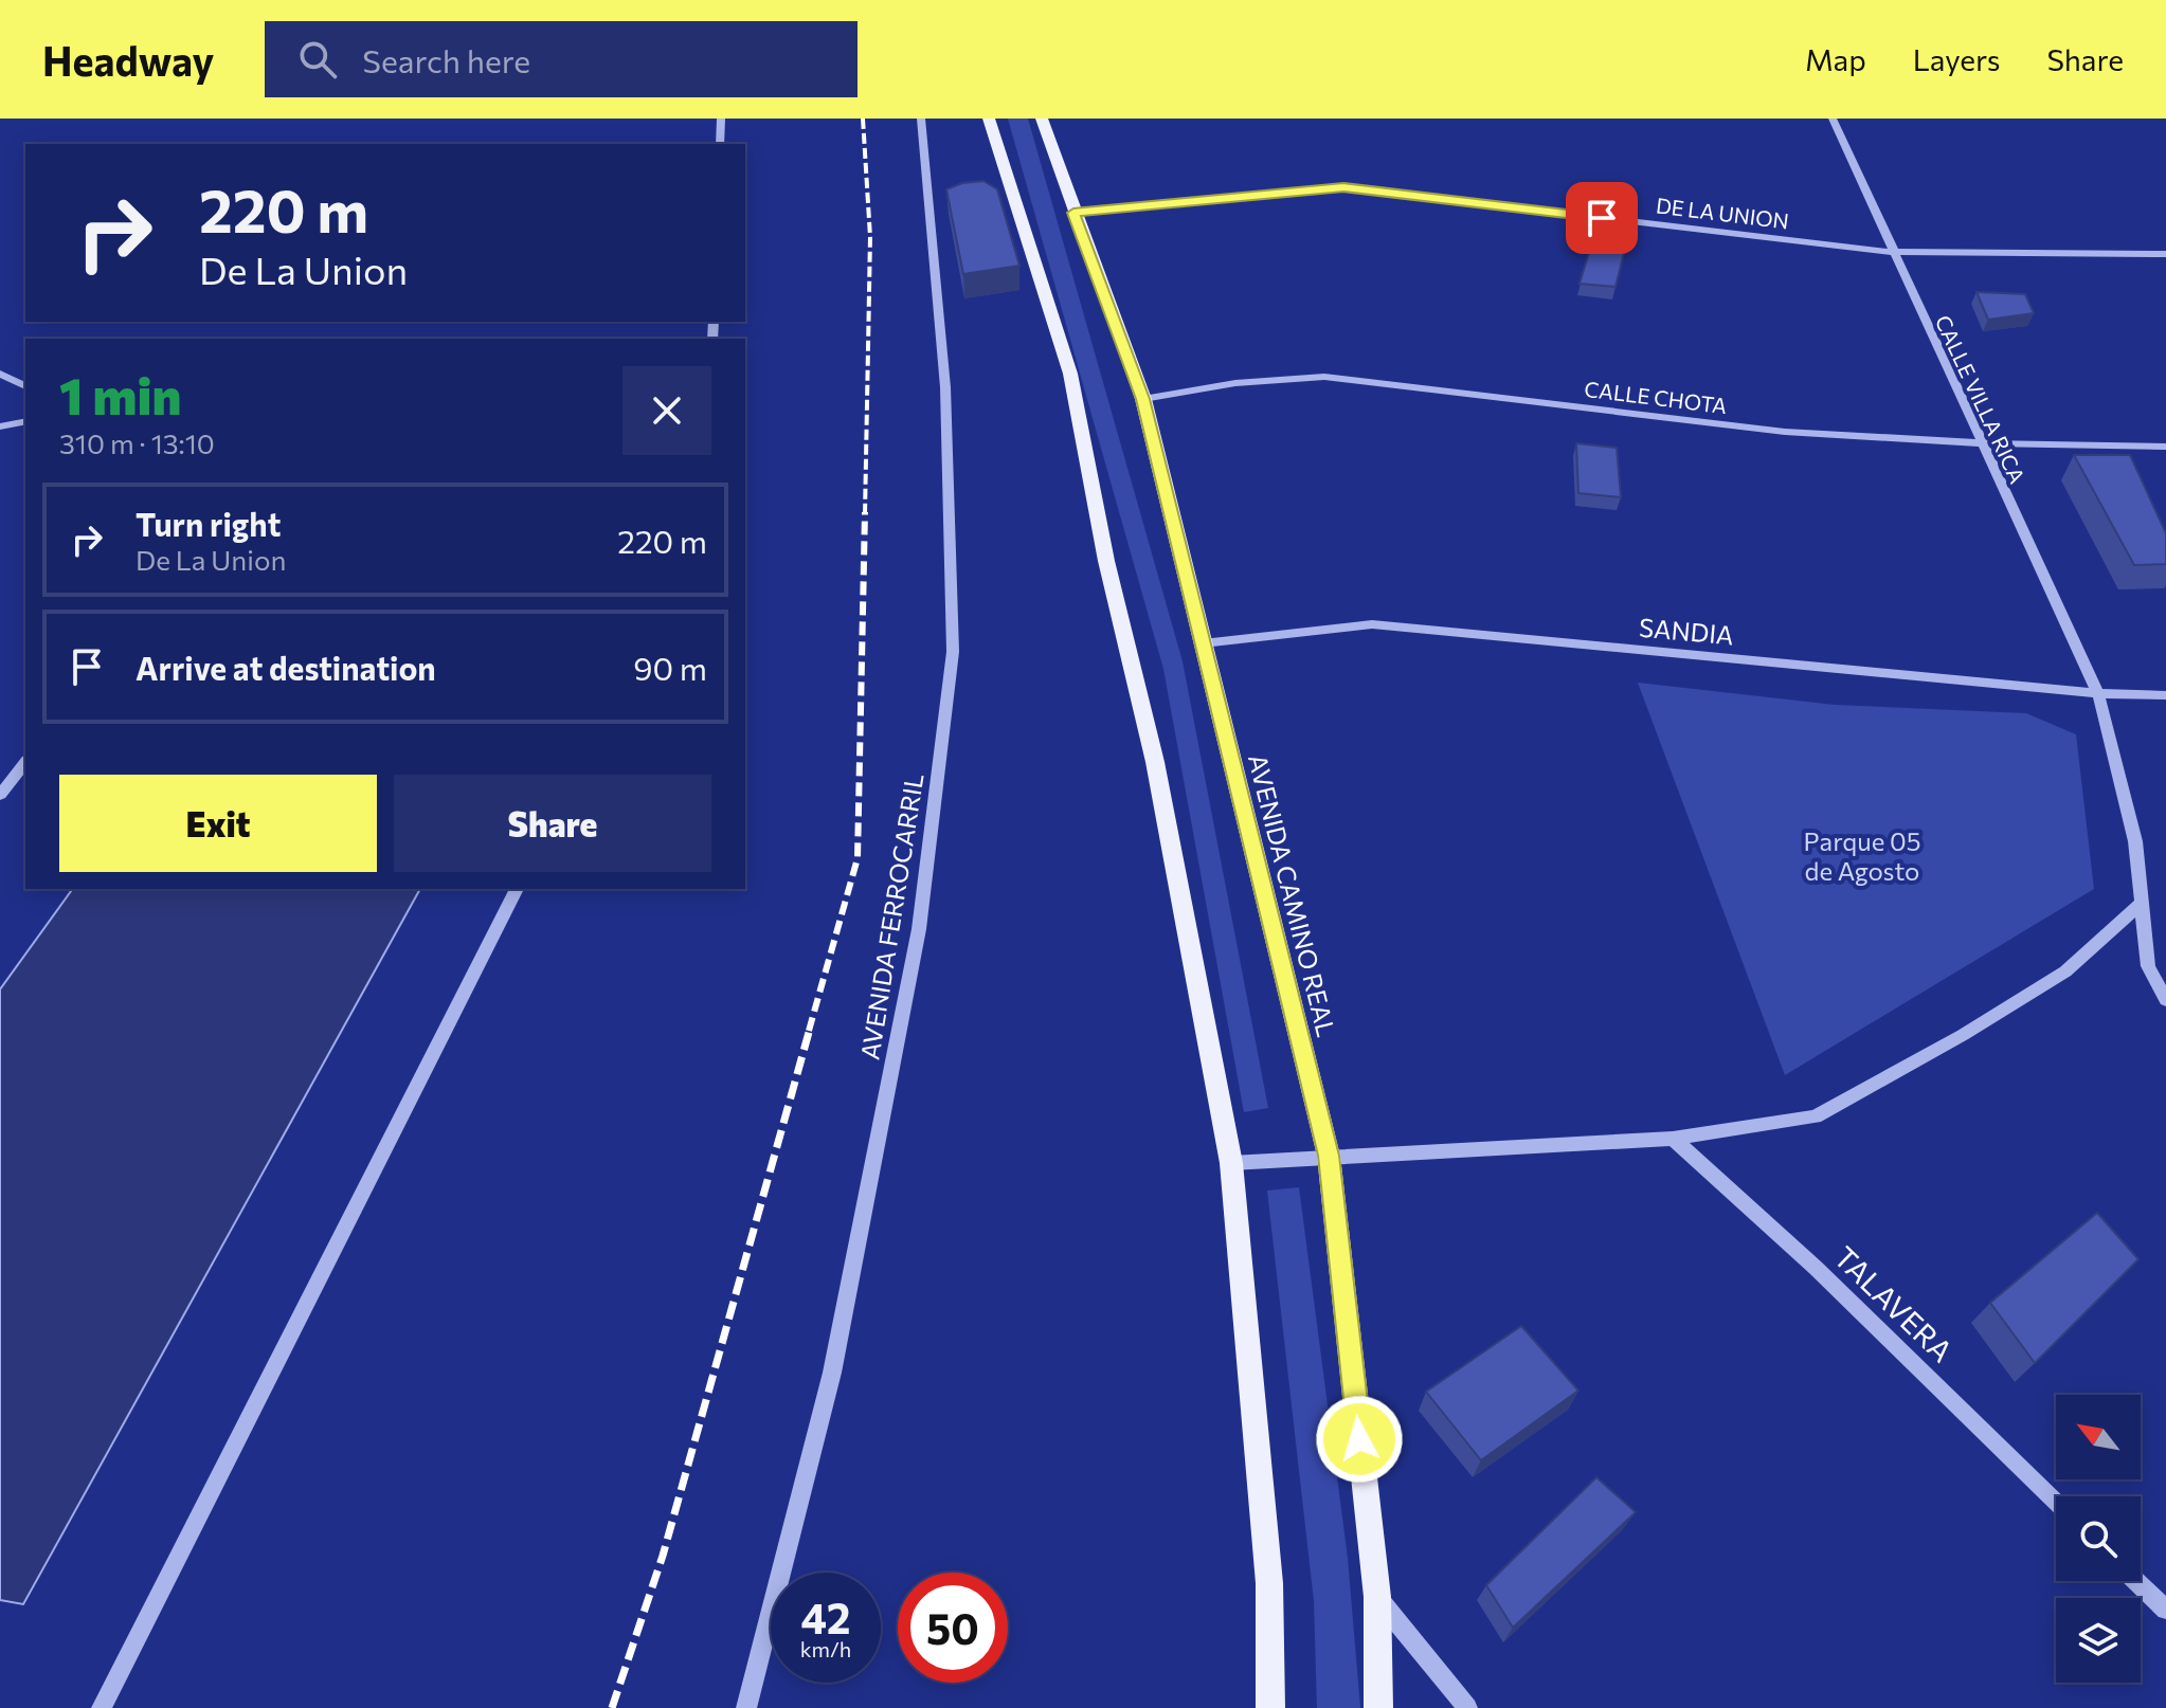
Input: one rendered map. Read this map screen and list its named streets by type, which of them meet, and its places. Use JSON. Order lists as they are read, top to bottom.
{
  "streets": {
    "main road": ["AVENIDA CAMINO REAL"],
    "street": [
      "DE LA UNION",
      "CALLE CHOTA",
      "CALLE VILLA RICA",
      "SANDIA",
      "AVENIDA FERROCARRIL",
      "TALAVERA"
    ]
  },
  "crossings": [
    ["DE LA UNION", "CALLE VILLA RICA"],
    ["DE LA UNION", "AVENIDA CAMINO REAL"],
    ["CALLE CHOTA", "CALLE VILLA RICA"],
    ["CALLE CHOTA", "AVENIDA CAMINO REAL"],
    ["CALLE VILLA RICA", "SANDIA"],
    ["SANDIA", "AVENIDA CAMINO REAL"]
  ],
  "parks": ["Parque 05 de Agosto"],
  "north": "top left",
  "page": {
    "header": "Headway",
    "search": "Search here",
    "nav": ["Map", "Layers", "Share"],
    "turn": ["220 m", "De La Union"],
    "heading": ["1 min", "310 m · 13:10"],
    "list": [
      {
        "name": "Turn right",
        "note": "De La Union",
        "value": "220 m"
      },
      {
        "name": "Arrive at destination",
        "value": "90 m"
      }
    ],
    "buttons": ["Exit", "Share"],
    "speed": "42 km/h",
    "limit": "50"
  }
}
